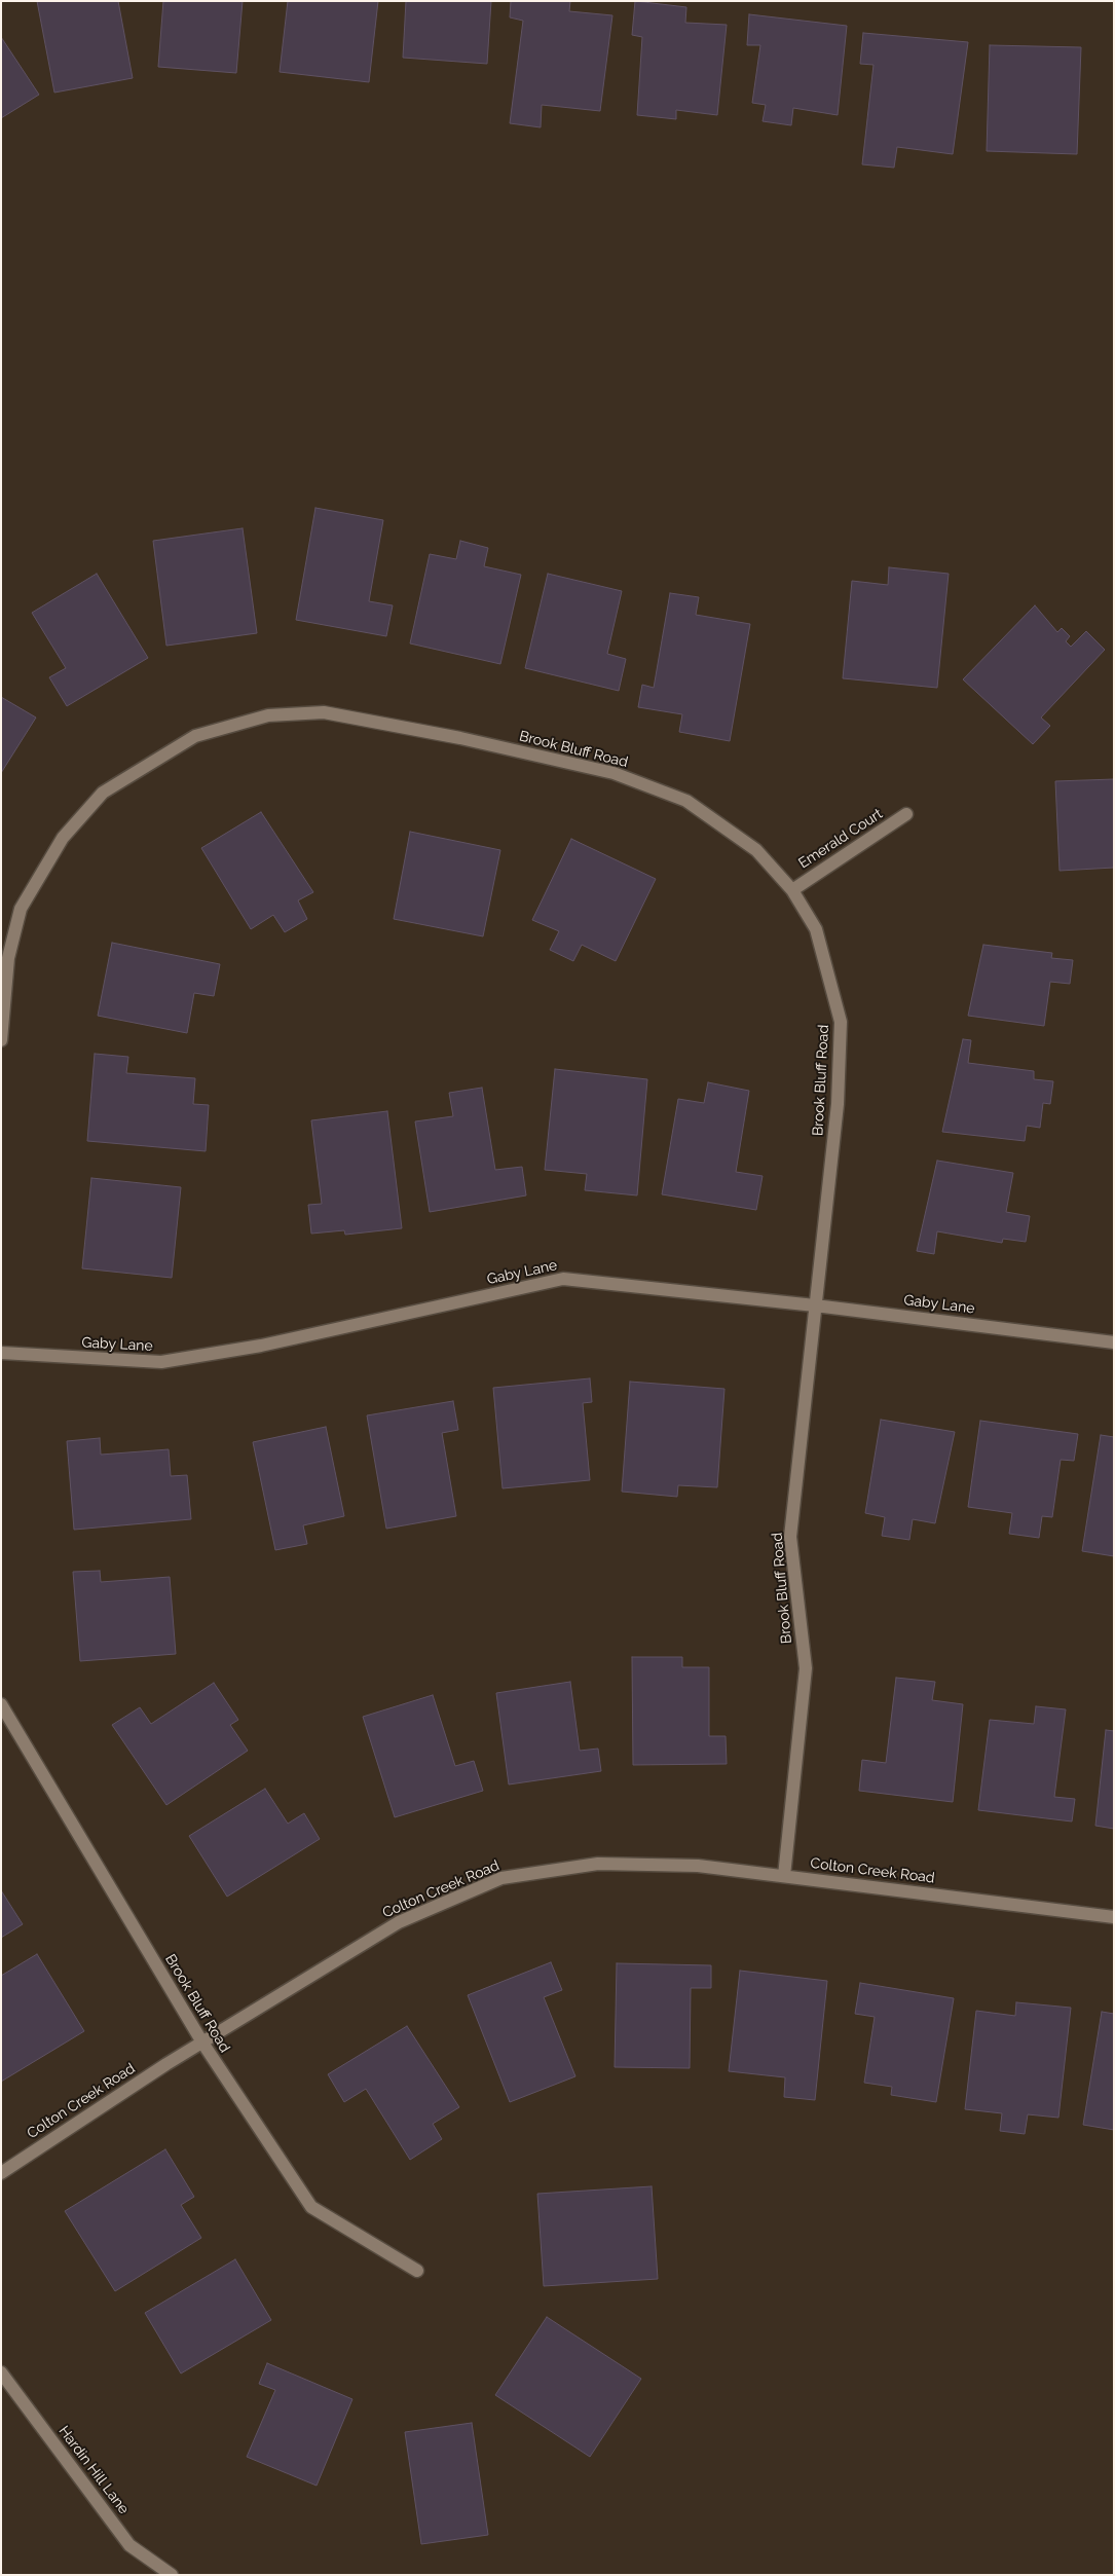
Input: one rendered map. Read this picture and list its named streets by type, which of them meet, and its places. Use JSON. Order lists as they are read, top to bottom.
{
  "streets": {
    "street": [
      "Brook Bluff Road",
      "Emerald Court",
      "Gaby Lane",
      "Colton Creek Road",
      "Hardin Hill Lane"
    ]
  },
  "crossings": [
    ["Brook Bluff Road", "Emerald Court"],
    ["Brook Bluff Road", "Gaby Lane"],
    ["Brook Bluff Road", "Colton Creek Road"]
  ]
}
